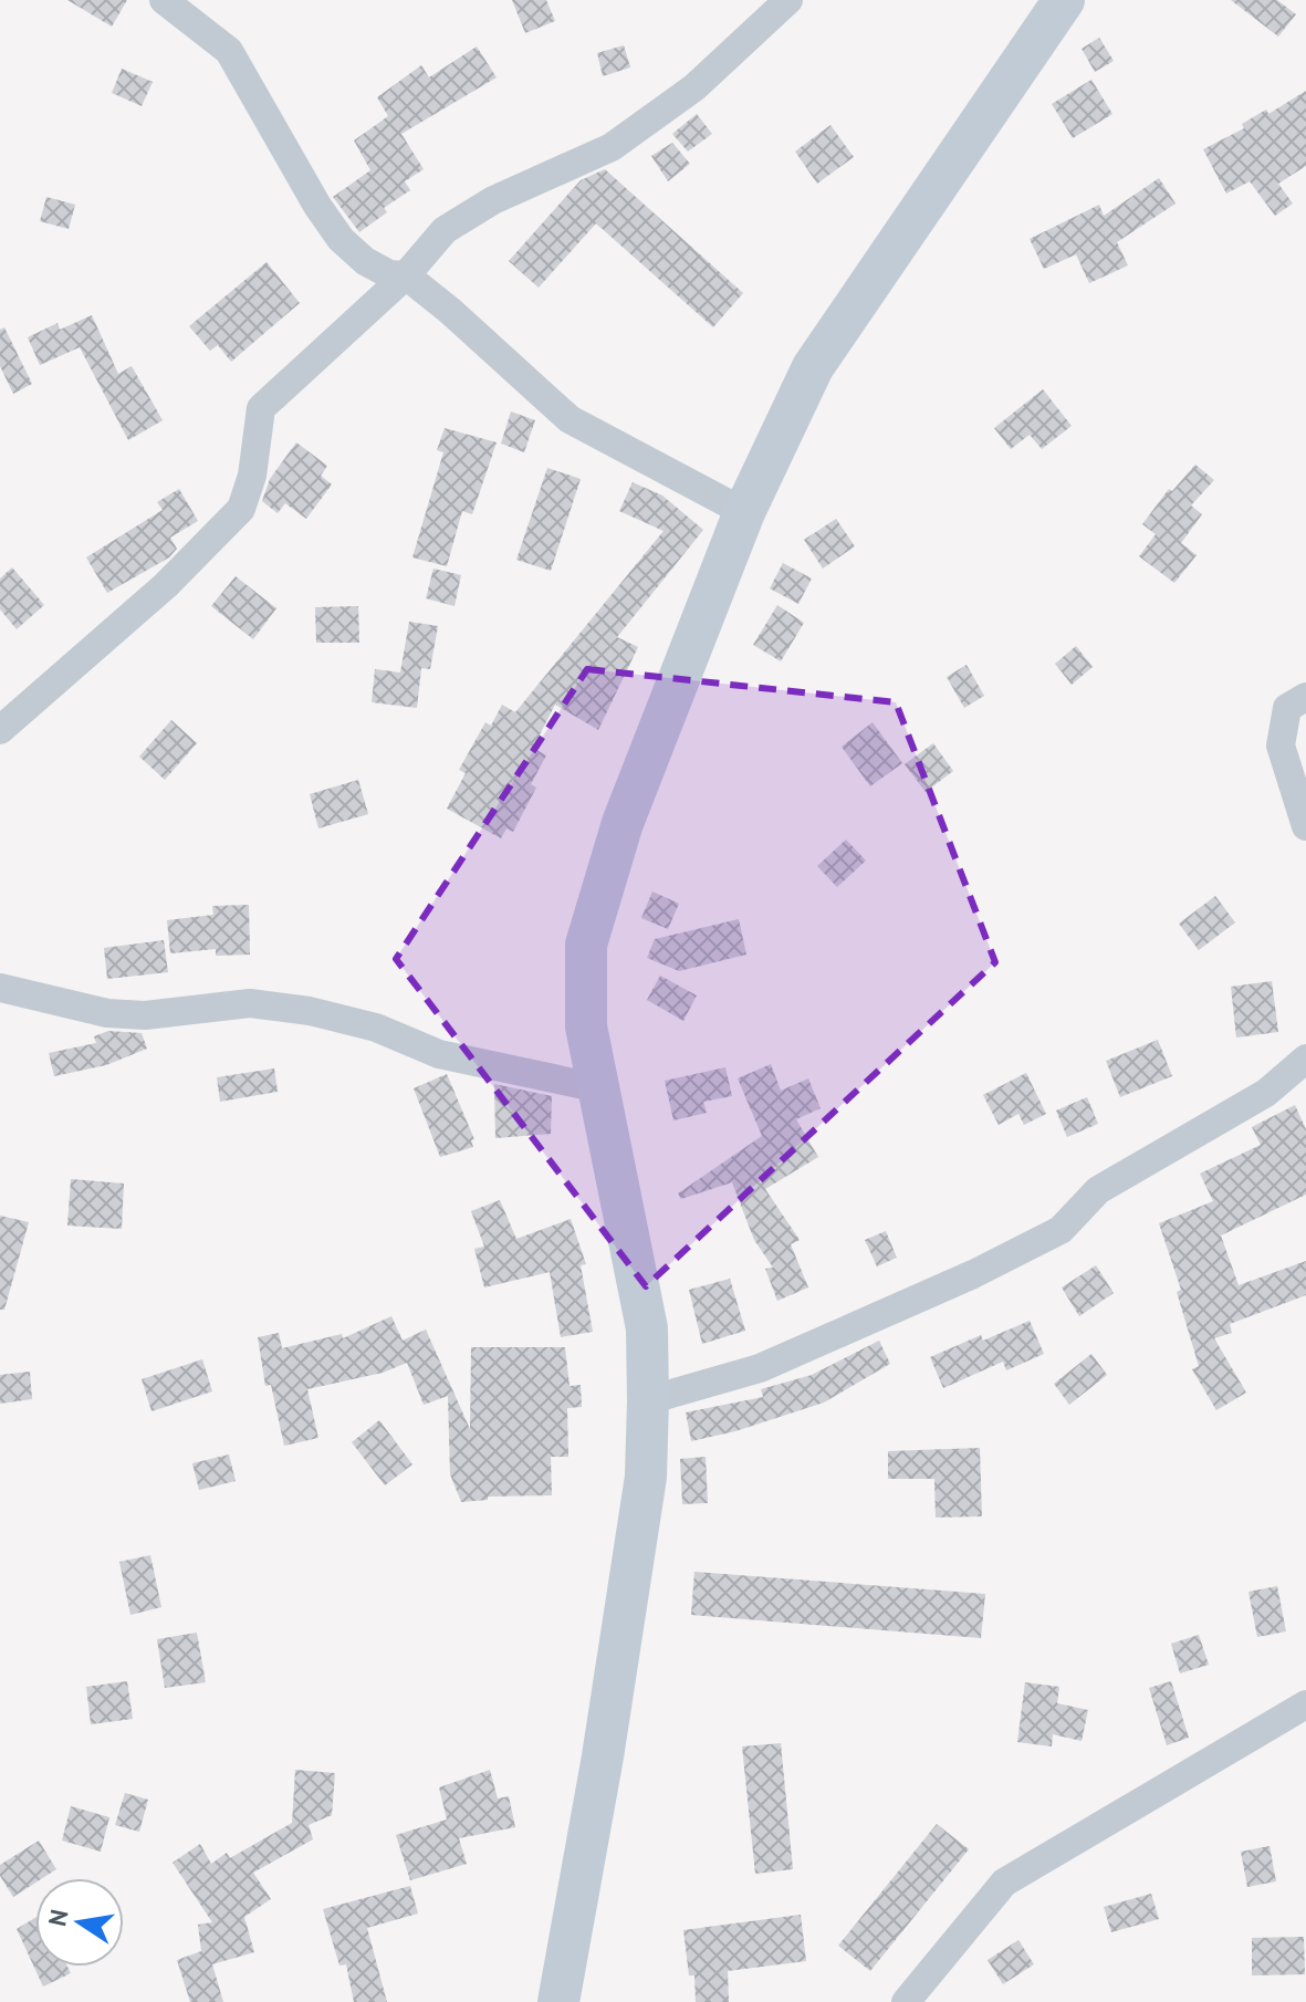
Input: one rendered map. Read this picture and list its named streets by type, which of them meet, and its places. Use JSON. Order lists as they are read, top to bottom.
{
  "north": "left"
}
